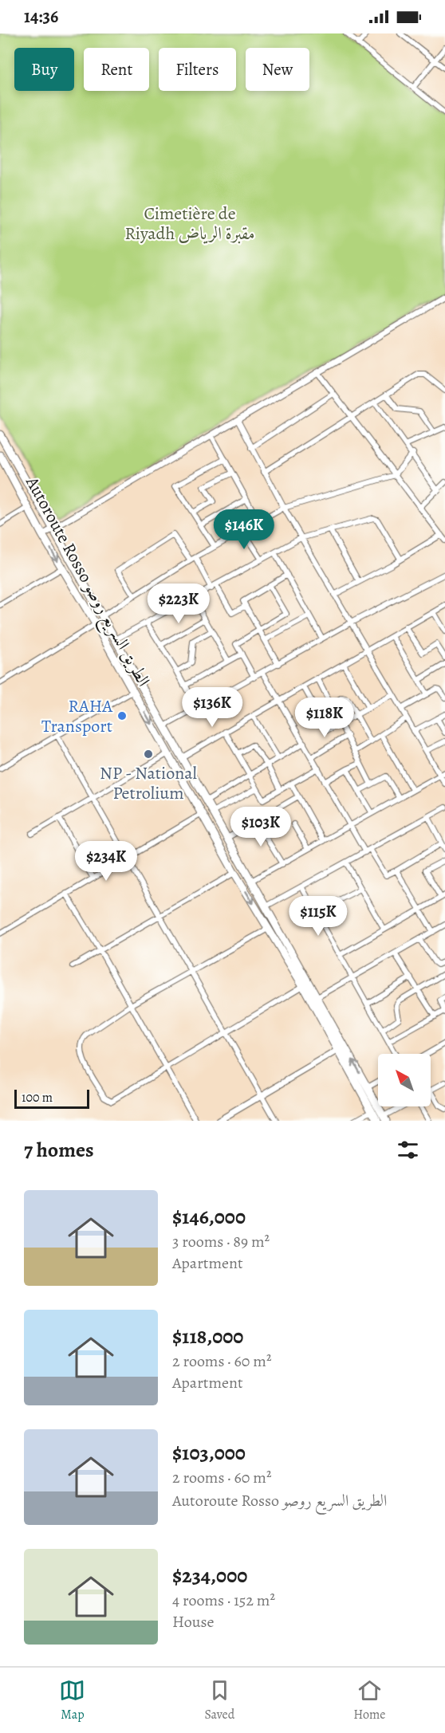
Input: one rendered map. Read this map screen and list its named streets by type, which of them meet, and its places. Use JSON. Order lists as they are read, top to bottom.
{
  "streets": {
    "highway": ["Autoroute Rosso الطريق السريع روصو"]
  },
  "parks": ["Cimetière de Riyadh مقبرة الرياض"],
  "places": ["RAHA Transport", "NP - National Petrolium"],
  "scale_bar": "100 m",
  "north": "top left",
  "page": {
    "status": "14:36",
    "chip": [
      "Buy",
      "Rent",
      "Filters",
      "New"
    ],
    "price": [
      "$146K",
      "$223K",
      "$136K",
      "$118K",
      "$103K",
      "$234K",
      "$115K"
    ],
    "scale": "100 m",
    "heading": "7 homes",
    "list": [
      {
        "name": "$146,000",
        "note": "3 rooms · 89 m² · Apartment"
      },
      {
        "name": "$118,000",
        "note": "2 rooms · 60 m² · Apartment"
      },
      {
        "name": "$103,000",
        "note": "2 rooms · 60 m² · Autoroute Rosso الطريق السريع روصو"
      },
      {
        "name": "$234,000",
        "note": "4 rooms · 152 m² · House"
      }
    ],
    "tabs": ["Map", "Saved", "Home"]
  }
}
